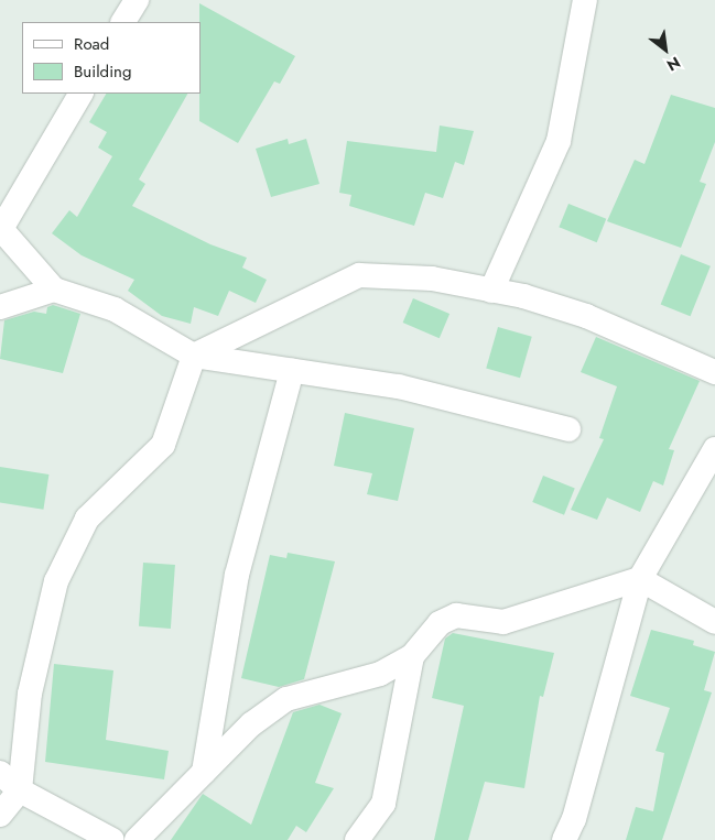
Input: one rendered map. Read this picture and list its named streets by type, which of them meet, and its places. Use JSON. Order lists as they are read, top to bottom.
{
  "legend": ["Road", "Building"],
  "north": "bottom right"
}
